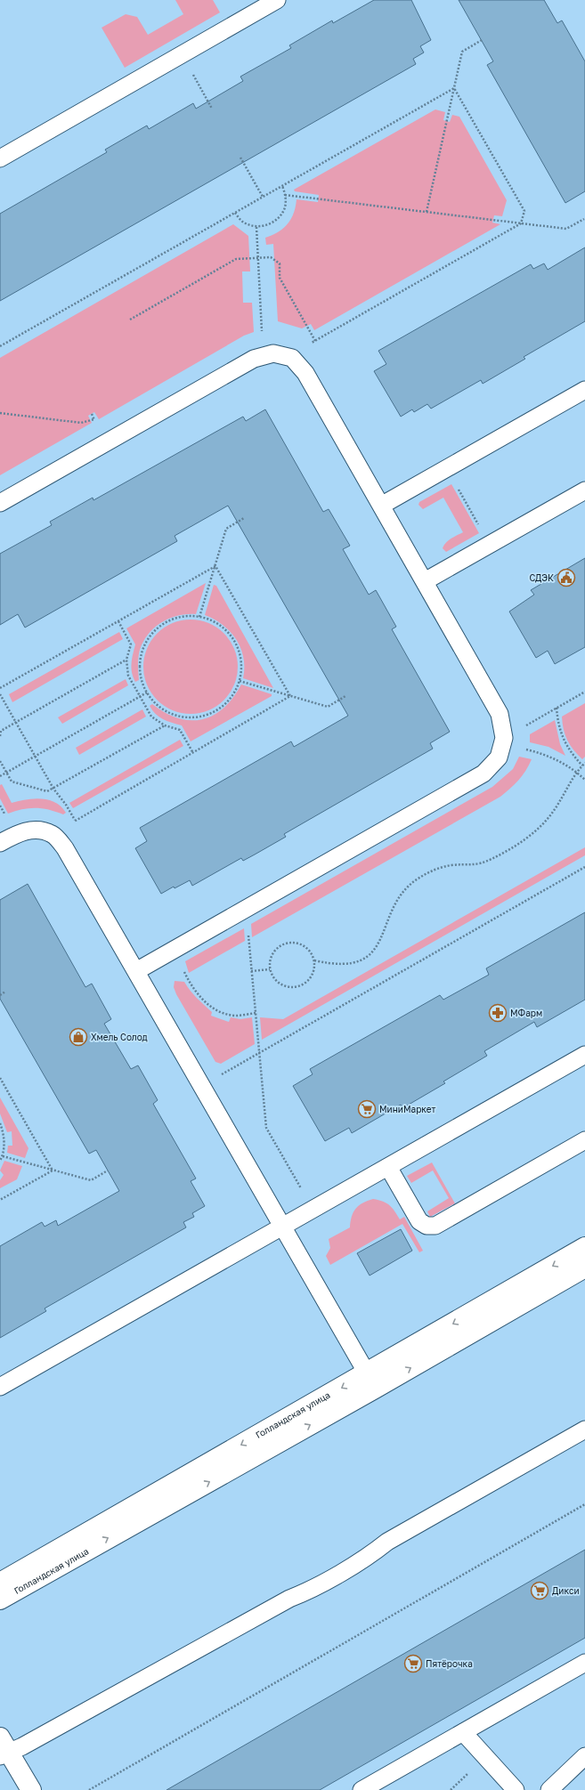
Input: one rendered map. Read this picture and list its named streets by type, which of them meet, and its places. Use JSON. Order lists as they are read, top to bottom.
{
  "streets": {
    "street": ["Голландская улица"]
  },
  "places": {
    "public building": ["СДЭК"],
    "pharmacy": ["МФарм"],
    "shop": ["Хмель Солод"],
    "supermarket": ["МиниМаркет", "Дикси", "Пятёрочка"]
  }
}
